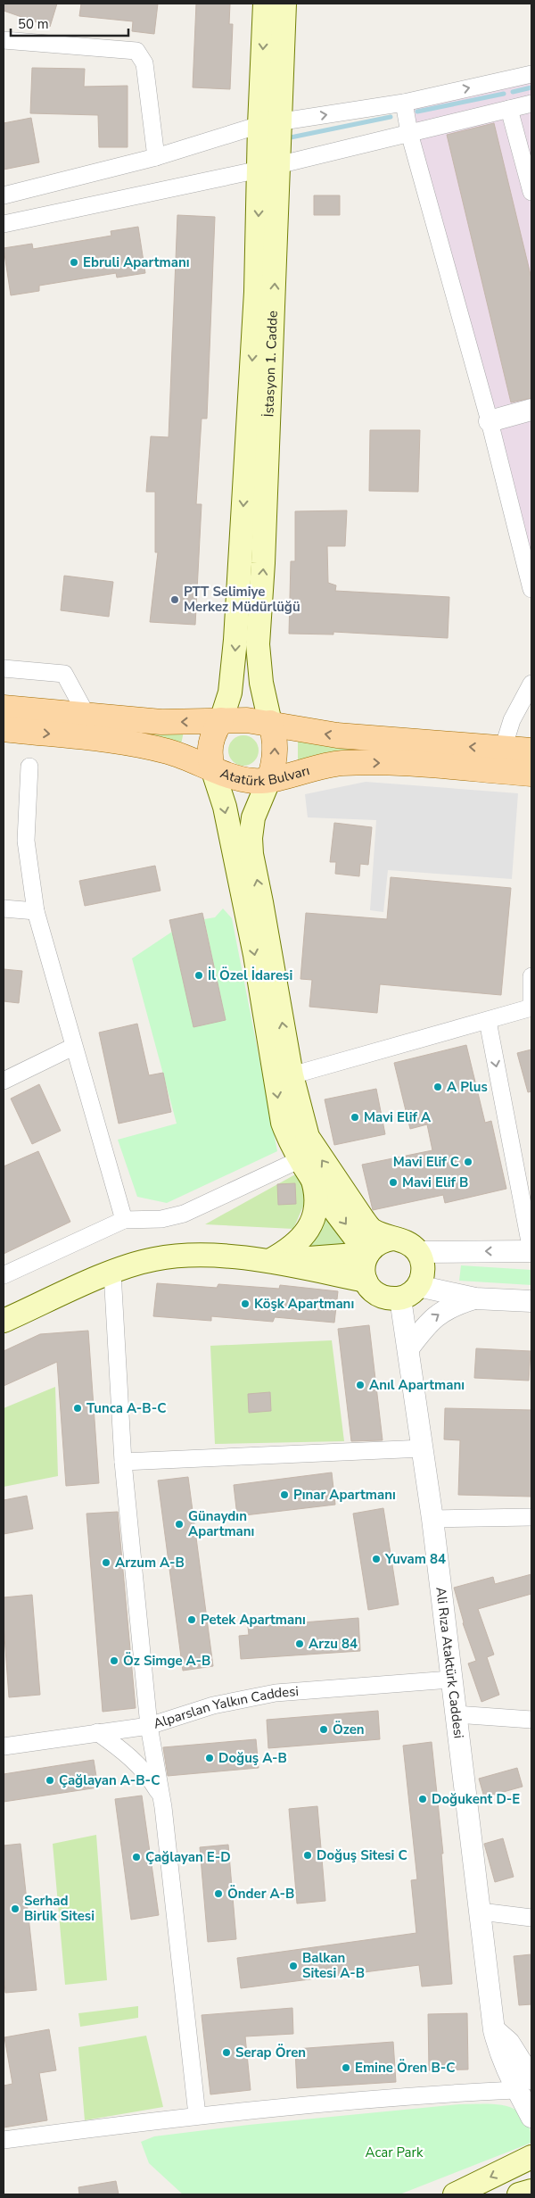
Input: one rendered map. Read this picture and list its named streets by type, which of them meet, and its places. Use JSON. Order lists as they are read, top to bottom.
{
  "streets": {
    "main road": ["İstasyon 1. Cadde", "Atatürk Bulvarı"],
    "street": ["Ali Rıza Ataktürk Caddesi", "Alparslan Yalkın Caddesi"]
  },
  "crossings": [
    ["İstasyon 1. Cadde", "Atatürk Bulvarı"],
    ["Ali Rıza Ataktürk Caddesi", "Alparslan Yalkın Caddesi"]
  ],
  "parks": ["Acar Park"],
  "places": [
    "Ebruli Apartmanı",
    "PTT Selimiye Merkez Müdürlüğü",
    "İl Özel İdaresi",
    "A Plus",
    "Mavi Elif A",
    "Mavi Elif C",
    "Mavi Elif B",
    "Köşk Apartmanı",
    "Anıl Apartmanı",
    "Tunca A-B-C",
    "Pınar Apartmanı",
    "Günaydın Apartmanı",
    "Yuvam 84",
    "Arzum A-B",
    "Petek Apartmanı",
    "Arzu 84",
    "Öz Simge A-B",
    "Özen",
    "Doğuş A-B",
    "Çağlayan A-B-C",
    "Doğukent D-E",
    "Doğuş Sitesi C",
    "Çağlayan E-D",
    "Önder A-B",
    "Serhad Birlik Sitesi",
    "Balkan Sitesi A-B",
    "Serap Ören",
    "Emine Ören B-C"
  ],
  "scale_bar": "50 m"
}
